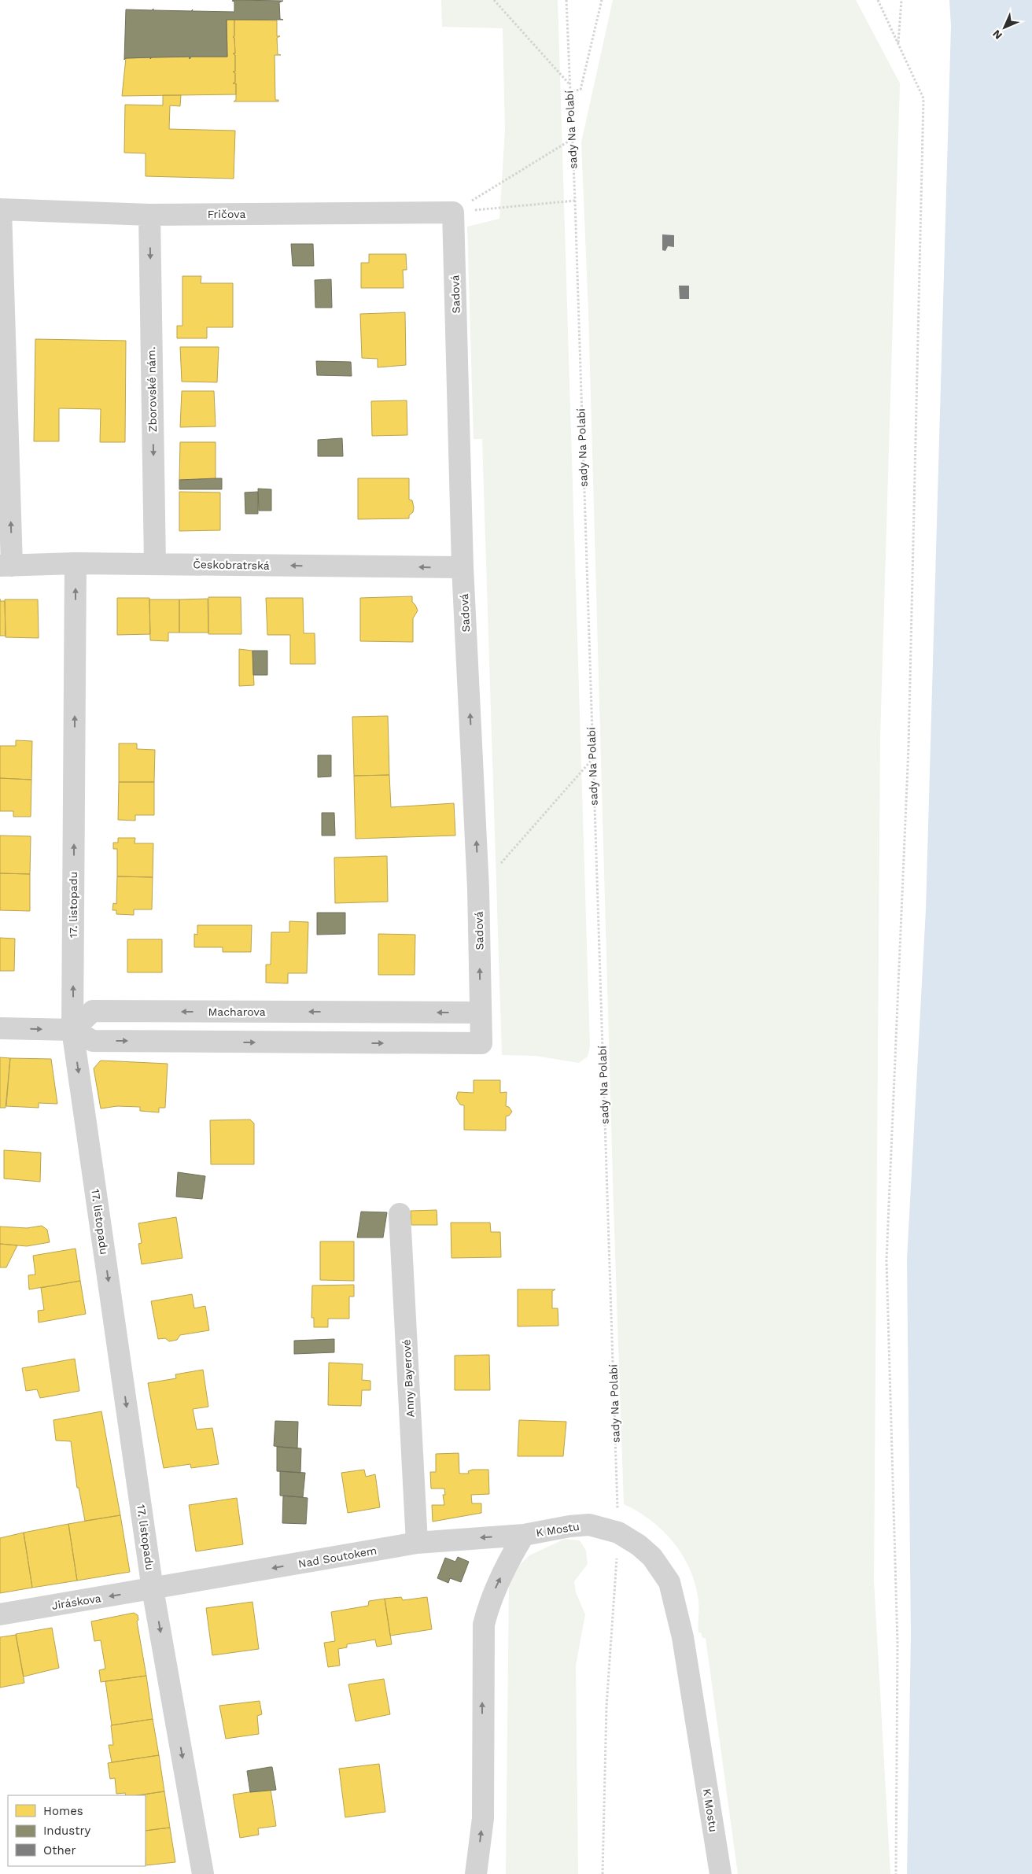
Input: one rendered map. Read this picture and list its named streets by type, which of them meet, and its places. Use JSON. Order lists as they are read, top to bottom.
{
  "streets": {
    "street": [
      "Fričova",
      "Sadová",
      "Zborovské nám.",
      "Českobratrská",
      "17. listopadu",
      "Macharova",
      "Anny Bayerové",
      "K Mostu",
      "Nad Soutokem",
      "Jiráskova"
    ],
    "path": ["sady Na Polabí"]
  },
  "crossings": [
    ["sady Na Polabí", "K Mostu"],
    ["Fričova", "Sadová"],
    ["Fričova", "Zborovské nám."],
    ["Sadová", "Českobratrská"],
    ["Sadová", "17. listopadu"],
    ["Sadová", "Macharova"],
    ["Zborovské nám.", "Českobratrská"],
    ["Českobratrská", "17. listopadu"],
    ["17. listopadu", "Macharova"],
    ["17. listopadu", "Nad Soutokem"],
    ["17. listopadu", "Jiráskova"],
    ["Anny Bayerové", "Nad Soutokem"],
    ["K Mostu", "Nad Soutokem"],
    ["Nad Soutokem", "Jiráskova"]
  ],
  "one_way": [
    "Českobratrská",
    "Macharova",
    "K Mostu",
    "Nad Soutokem",
    "Jiráskova"
  ],
  "legend": ["Homes", "Industry", "Other"],
  "north": "bottom left"
}
